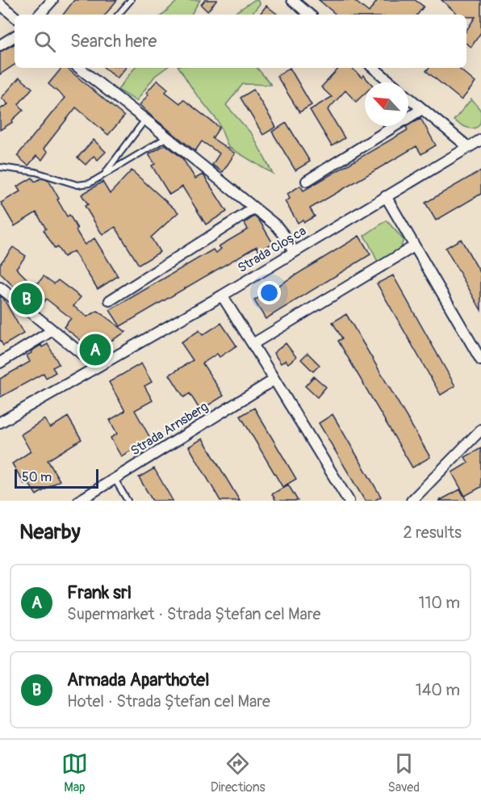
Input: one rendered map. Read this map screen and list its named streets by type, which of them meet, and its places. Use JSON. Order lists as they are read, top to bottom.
{
  "streets": {
    "street": ["Strada Cloșca", "Strada Arnsberg"]
  },
  "scale_bar": "50 m",
  "north": "top left",
  "page": {
    "search": "Search here",
    "pins": ["B", "A"],
    "scale": "50 m",
    "heading": ["Nearby", "2 results"],
    "list": [
      {
        "mark": "A",
        "name": "Frank srl",
        "note": "Supermarket · Strada Ștefan cel Mare",
        "value": "110 m"
      },
      {
        "mark": "B",
        "name": "Armada Aparthotel",
        "note": "Hotel · Strada Ștefan cel Mare",
        "value": "140 m"
      }
    ],
    "nav": ["Map", "Directions", "Saved"]
  }
}
